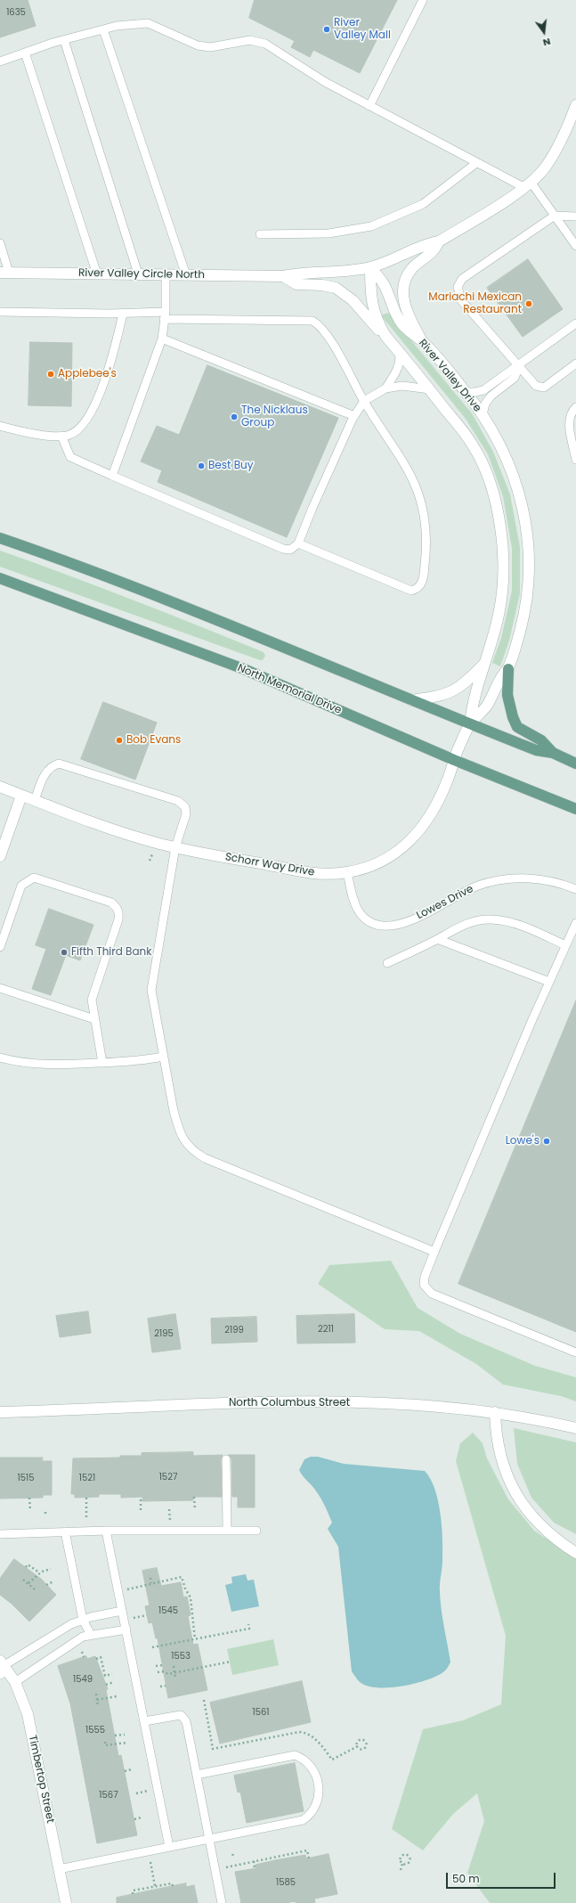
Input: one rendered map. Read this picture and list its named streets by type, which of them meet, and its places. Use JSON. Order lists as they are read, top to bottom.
{
  "streets": {
    "main road": ["North Memorial Drive"],
    "street": [
      "River Valley Circle North",
      "River Valley Drive",
      "Schorr Way Drive",
      "North Columbus Street",
      "Timbertop Street"
    ],
    "lane": ["Lowes Drive"]
  },
  "crossings": [
    ["River Valley Circle North", "River Valley Drive"],
    ["River Valley Drive", "Schorr Way Drive"],
    ["North Memorial Drive", "Schorr Way Drive"],
    ["Schorr Way Drive", "Lowes Drive"]
  ],
  "places": [
    "River Valley Mall",
    "Mariachi Mexican Restaurant",
    "Applebee's",
    "The Nicklaus Group",
    "Best Buy",
    "Bob Evans",
    "Fifth Third Bank",
    "Lowe's"
  ],
  "house_numbers": [
    "1635",
    "2211",
    "2199",
    "2195",
    "1527",
    "1515",
    "1521",
    "1545",
    "1553",
    "1549",
    "1561",
    "1555",
    "1567",
    "1585"
  ],
  "scale_bar": "50 m",
  "north": "bottom"
}
